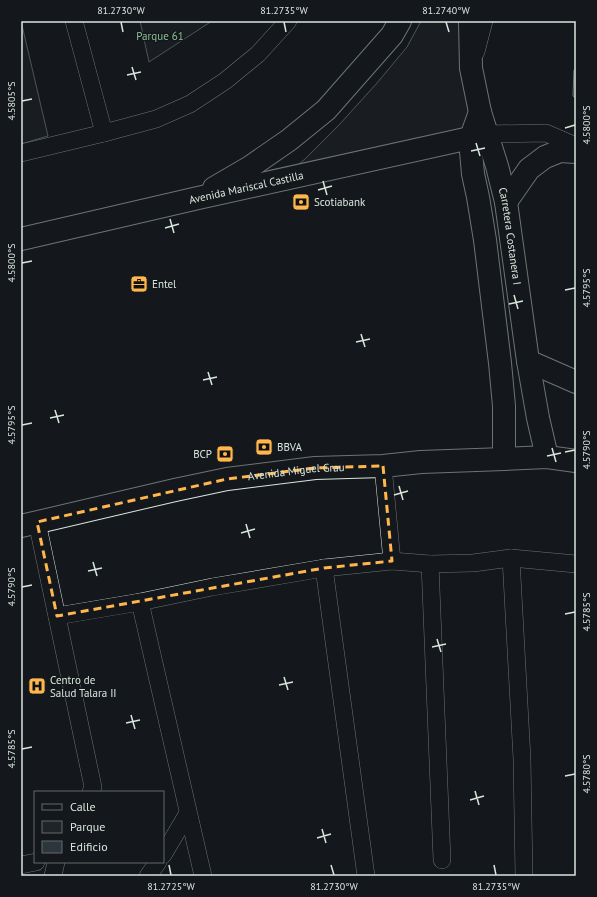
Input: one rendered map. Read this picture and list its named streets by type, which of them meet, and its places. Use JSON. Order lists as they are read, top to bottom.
{
  "streets": {
    "main road": ["Avenida Mariscal Castilla", "Carretera Costanera I", "Avenida Miguel Grau"]
  },
  "crossings": [
    ["Avenida Mariscal Castilla", "Carretera Costanera I"],
    ["Carretera Costanera I", "Avenida Miguel Grau"]
  ],
  "parks": ["Parque 61"],
  "places": {
    "bank": ["Scotiabank", "BBVA", "BCP"],
    "office": ["Entel"],
    "hospital": ["Centro de Salud Talara II"]
  },
  "legend": ["Calle", "Parque", "Edificio"],
  "coordinates": [
    "81.2730°W",
    "81.2735°W",
    "81.2740°W",
    "4.5805°S",
    "4.5800°S",
    "4.5795°S",
    "4.5790°S",
    "4.5785°S",
    "4.5780°S",
    "81.2725°W"
  ]
}
